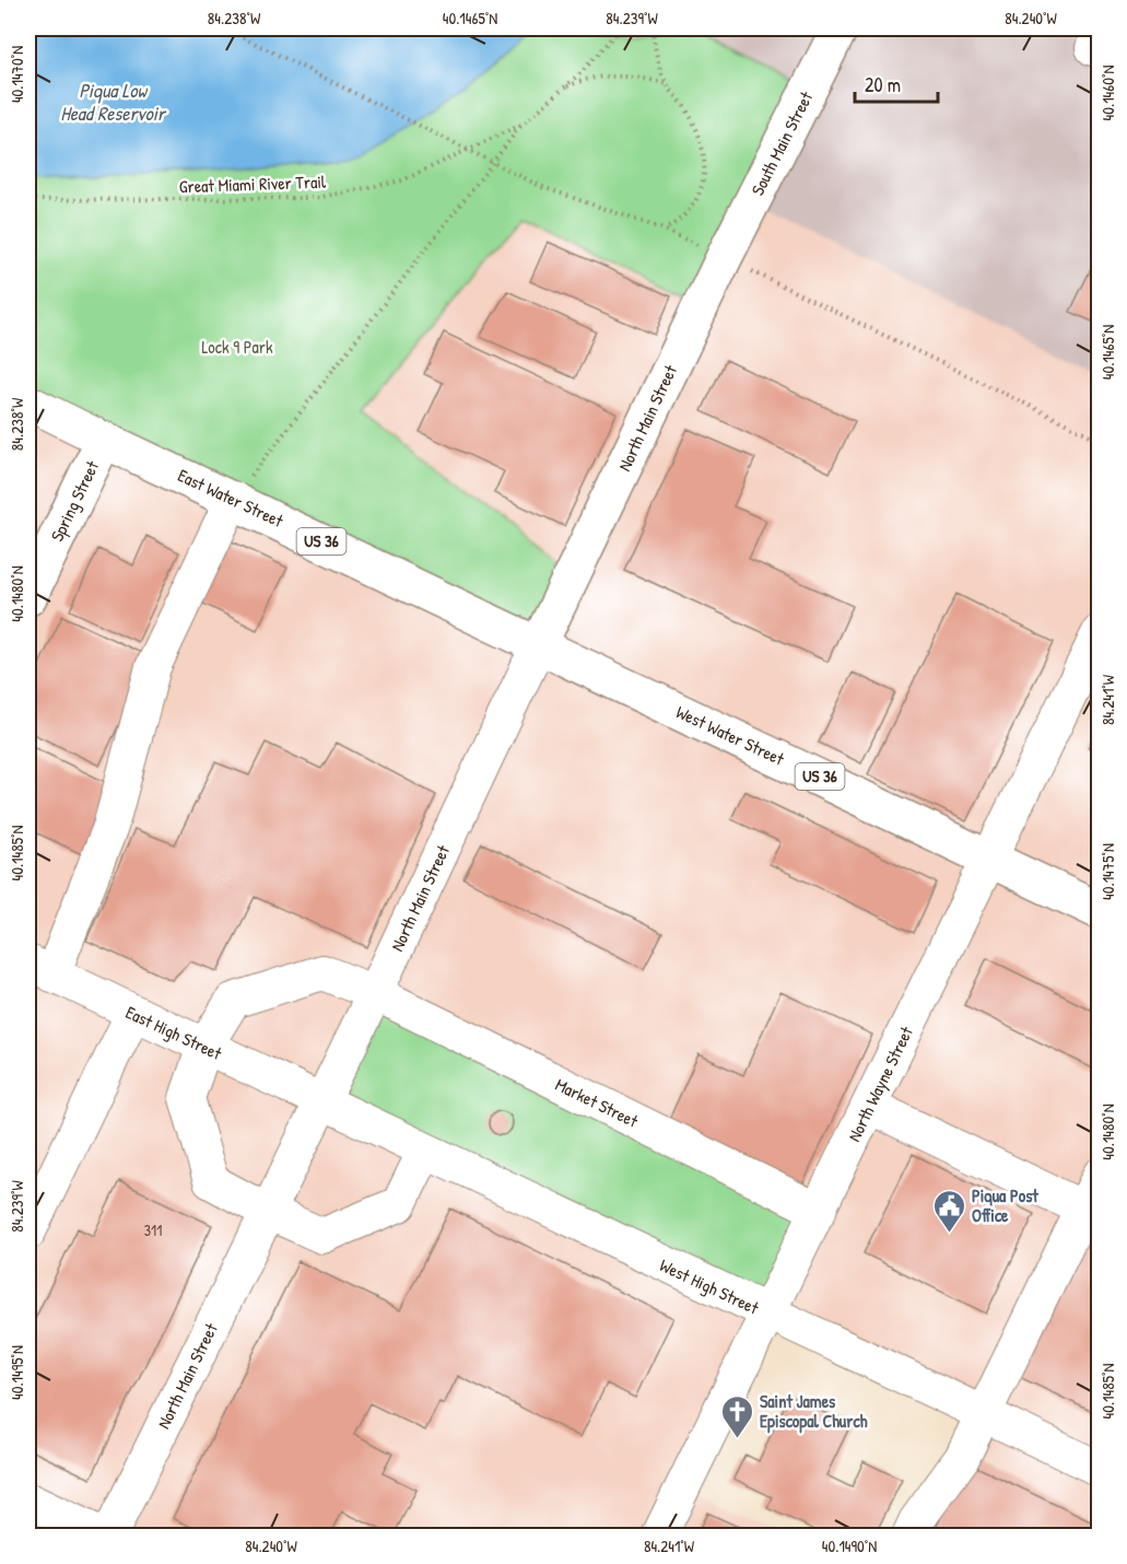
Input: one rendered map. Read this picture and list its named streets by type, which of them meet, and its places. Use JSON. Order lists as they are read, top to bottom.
{
  "streets": {
    "main road": [
      "South Main Street",
      "North Main Street",
      "East Water Street",
      "Spring Street",
      "US 36",
      "West Water Street"
    ],
    "street": [
      "East High Street",
      "North Wayne Street",
      "Market Street",
      "West High Street"
    ],
    "path": ["Great Miami River Trail"]
  },
  "crossings": [
    ["South Main Street", "North Main Street"],
    ["North Main Street", "East Water Street"],
    ["North Main Street", "West Water Street"],
    ["North Main Street", "East High Street"],
    ["North Main Street", "Market Street"],
    ["North Main Street", "West High Street"],
    ["East Water Street", "Spring Street"],
    ["East Water Street", "West Water Street"],
    ["West Water Street", "North Wayne Street"],
    ["East High Street", "Market Street"],
    ["East High Street", "West High Street"],
    ["North Wayne Street", "Market Street"],
    ["North Wayne Street", "West High Street"],
    ["Market Street", "West High Street"]
  ],
  "water": ["Piqua Low Head Reservoir"],
  "parks": ["Lock 9 Park"],
  "places": {
    "public building": ["Piqua Post Office"],
    "church": ["Saint James Episcopal Church"]
  },
  "house_numbers": ["311"],
  "scale_bar": "20 m",
  "coordinates": [
    "84.238°W",
    "40.1465°N",
    "84.239°W",
    "84.240°W",
    "40.1470°N",
    "40.1460°N",
    "40.1480°N",
    "84.241°W",
    "40.1485°N",
    "40.1475°N",
    "40.1495°N",
    "40.1490°N"
  ]
}
